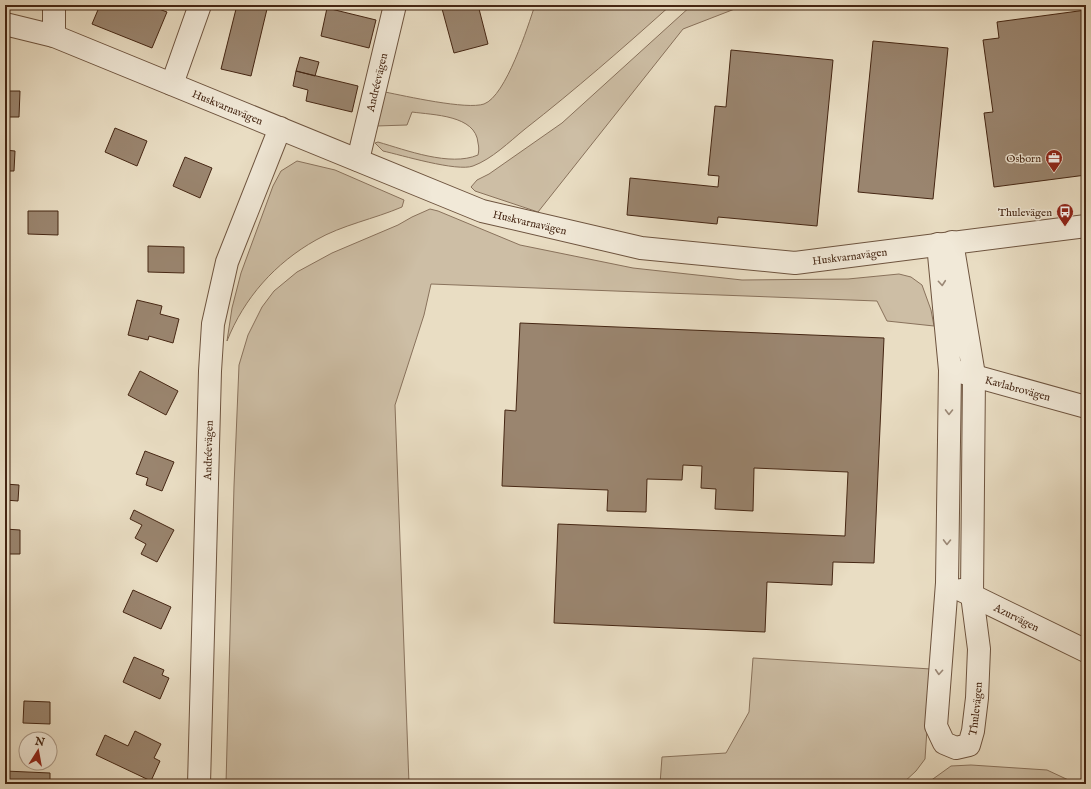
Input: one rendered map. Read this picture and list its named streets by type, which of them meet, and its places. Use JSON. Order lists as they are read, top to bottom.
{
  "streets": {
    "street": [
      "Andréevägen",
      "Huskvarnavägen",
      "Kavlabrovägen",
      "Azurvägen",
      "Thulevägen"
    ]
  },
  "crossings": [
    ["Andréevägen", "Huskvarnavägen"],
    ["Huskvarnavägen", "Thulevägen"],
    ["Kavlabrovägen", "Thulevägen"],
    ["Azurvägen", "Thulevägen"]
  ],
  "places": {
    "office": ["Osborn"],
    "bus stop": ["Thulevägen"]
  },
  "north": "top"
}
